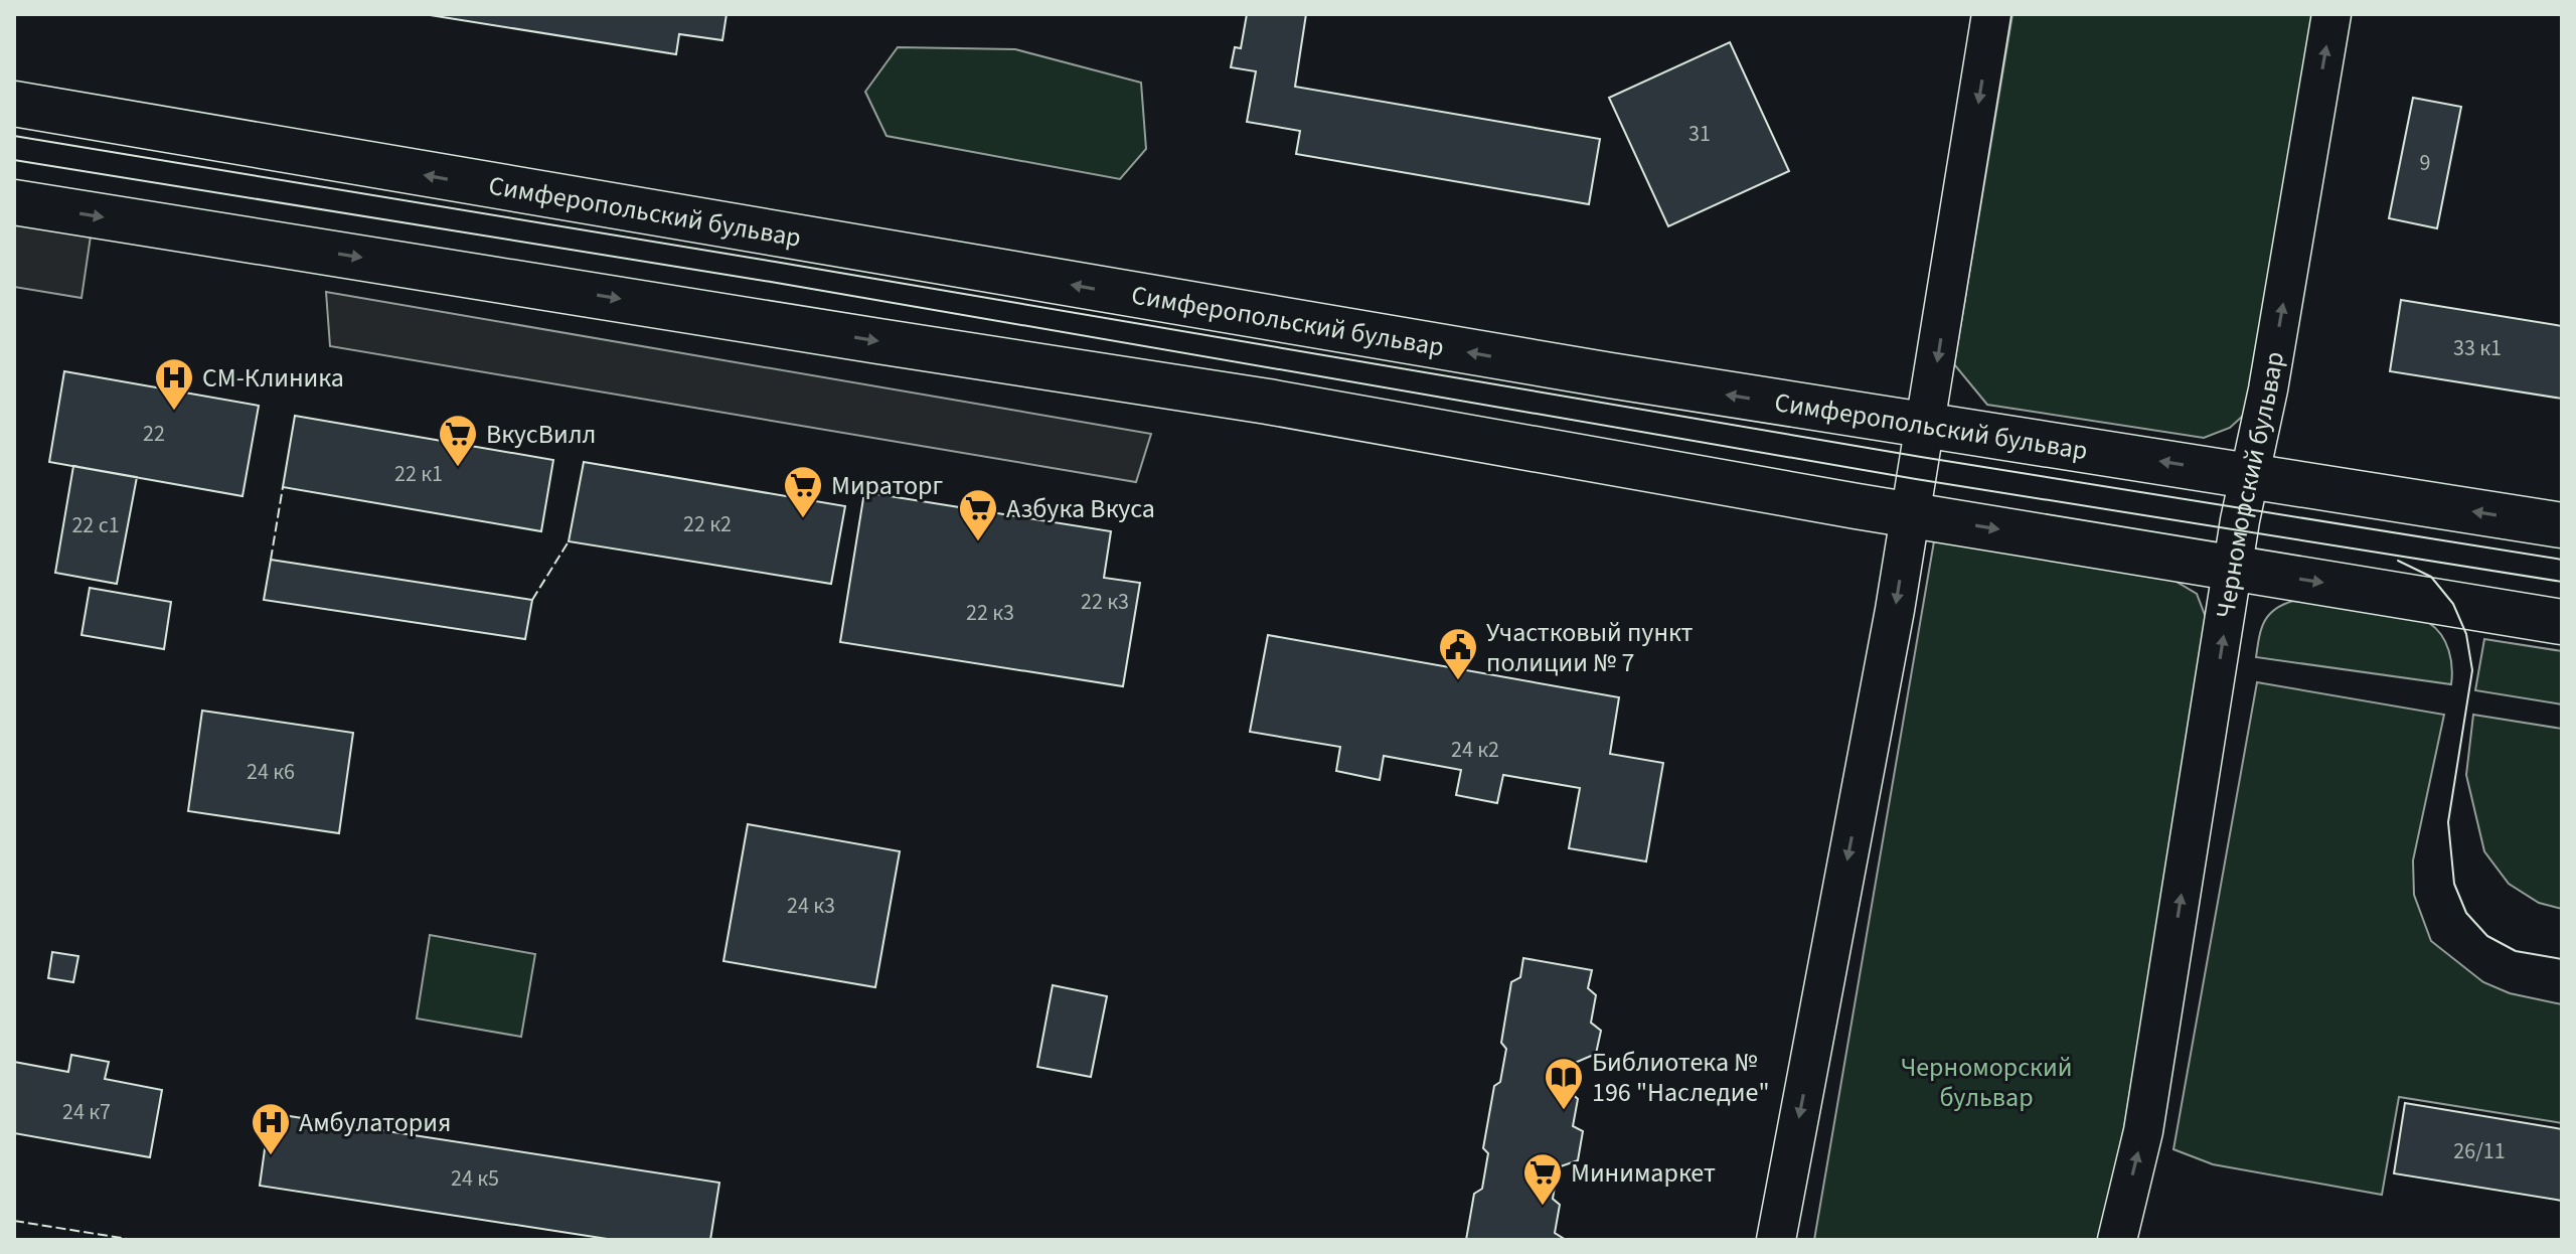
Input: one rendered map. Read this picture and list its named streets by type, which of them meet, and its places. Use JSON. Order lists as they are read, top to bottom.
{
  "streets": {
    "main road": ["Симферопольский бульвар"],
    "street": ["Черноморский бульвар"]
  },
  "crossings": [
    ["Симферопольский бульвар", "Черноморский бульвар"]
  ],
  "parks": ["Черноморский бульвар"],
  "places": {
    "hospital": ["СМ-Клиника", "Амбулатория"],
    "supermarket": [
      "ВкусВилл",
      "Мираторг",
      "Азбука Вкуса",
      "Минимаркет"
    ],
    "public building": ["Участковый пункт полиции № 7"],
    "library": ["Библиотека № 196 \"Наследие\""]
  },
  "house_numbers": [
    "31",
    "9",
    "33 к1",
    "22",
    "22 к1",
    "22 к2",
    "22 c1",
    "22 к3",
    "22 к3",
    "24 к2",
    "24 к6",
    "24 к3",
    "24 к7",
    "26/11",
    "24 к5"
  ]
}
